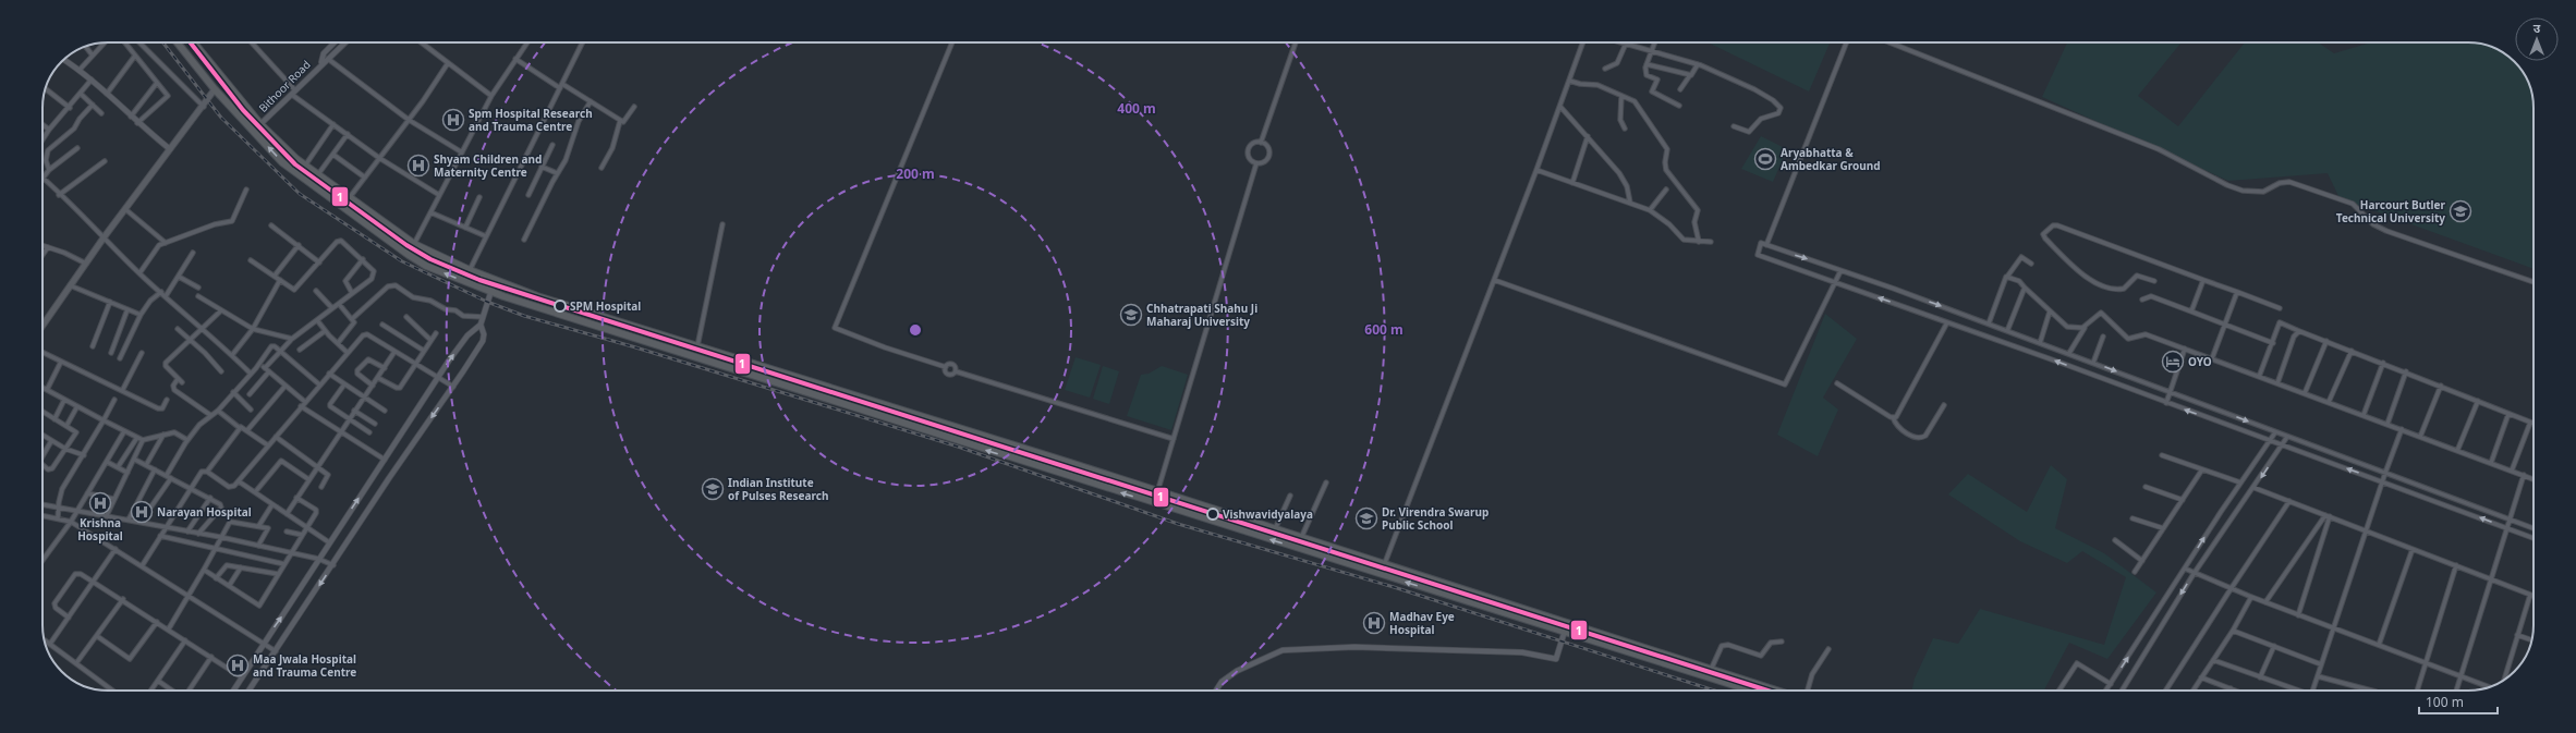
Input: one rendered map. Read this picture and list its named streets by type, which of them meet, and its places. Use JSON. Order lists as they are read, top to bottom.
{
  "streets": {
    "street": ["Bithoor Road"]
  },
  "places": {
    "hospital": [
      "Spm Hospital Research and Trauma Centre",
      "Shyam Children and Maternity Centre",
      "Krishna Hospital",
      "Narayan Hospital",
      "Madhav Eye Hospital",
      "Maa Jwala Hospital and Trauma Centre"
    ],
    "sports": ["Aryabhatta & Ambedkar Ground"],
    "school or university": [
      "Harcourt Butler Technical University",
      "Chhatrapati Shahu Ji Maharaj University",
      "Indian Institute of Pulses Research",
      "Dr. Virendra Swarup Public School"
    ],
    "other": ["SPM Hospital", "Vishwavidyalaya"],
    "hotel": ["OYO"]
  },
  "lines": ["transit line 1"],
  "scale_bar": "100 m",
  "north": "top",
  "rings": ["400 m", "200 m", "600 m"]
}
